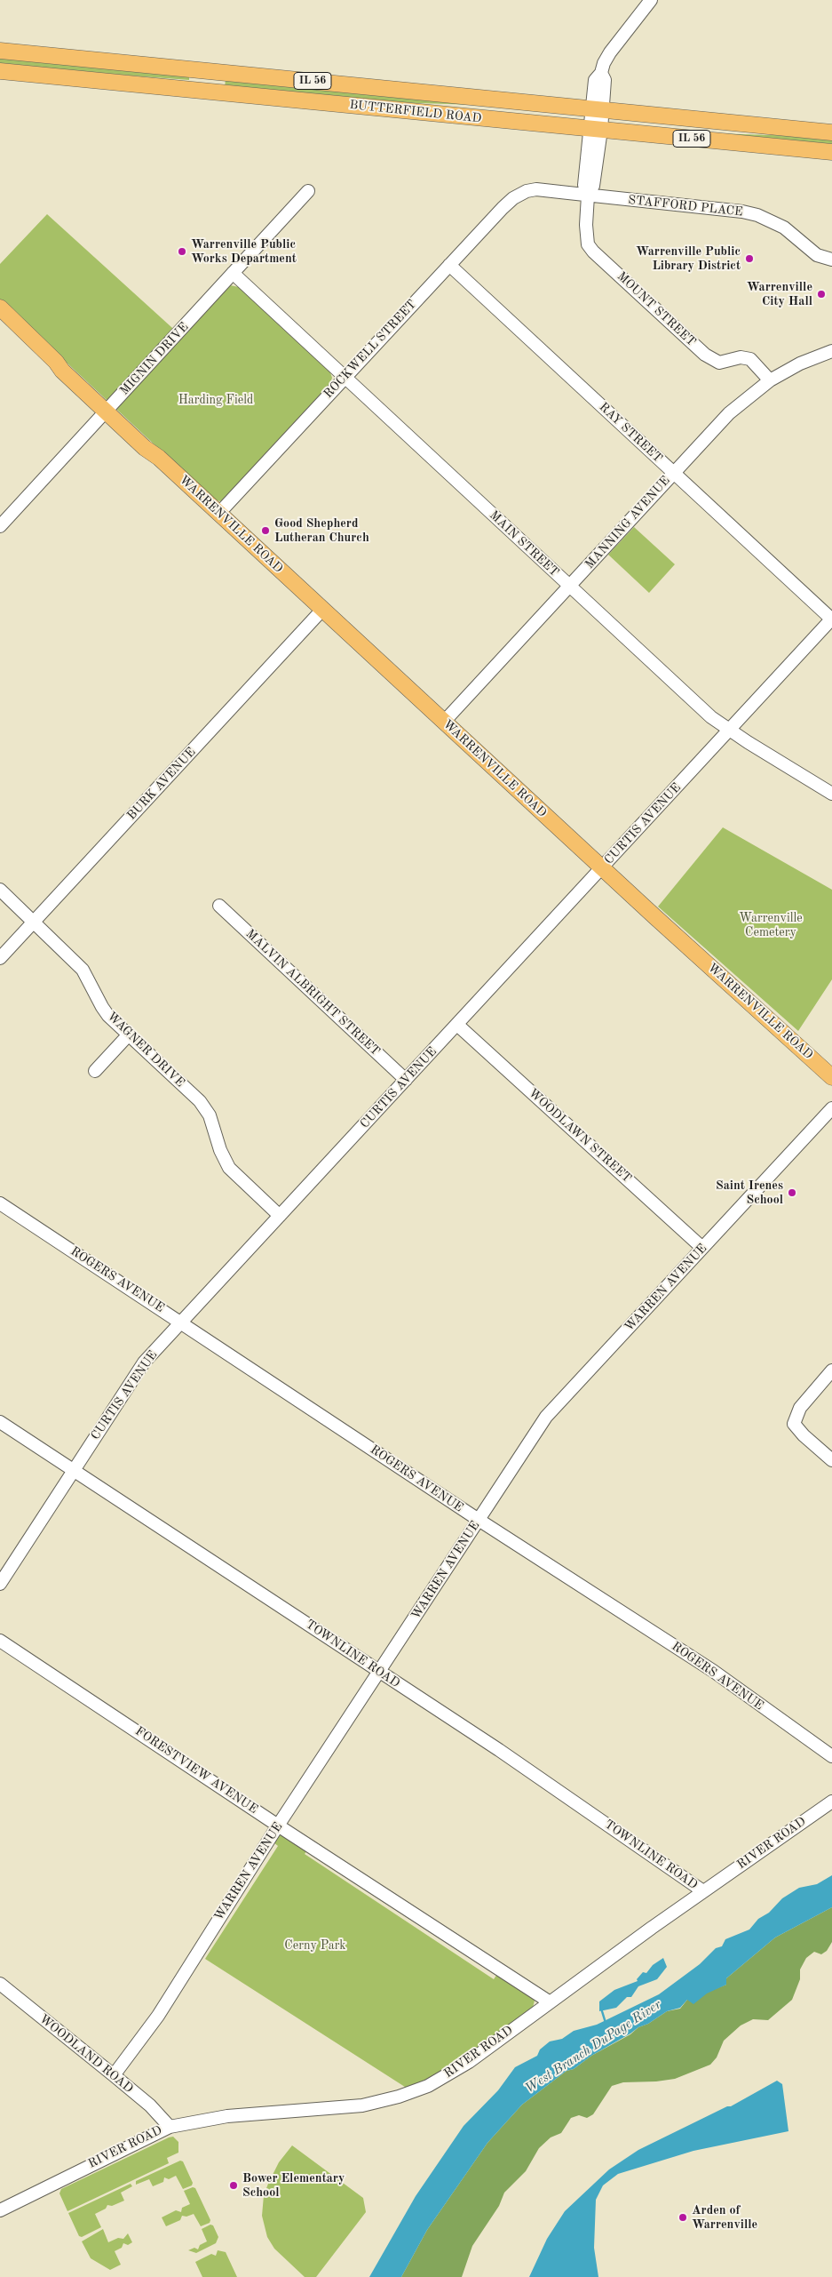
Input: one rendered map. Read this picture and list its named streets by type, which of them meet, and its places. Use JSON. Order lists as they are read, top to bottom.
{
  "streets": {
    "main road": ["IL 56", "BUTTERFIELD ROAD", "WARRENVILLE ROAD"],
    "street": [
      "STAFFORD PLACE",
      "MOUNT STREET",
      "ROCKWELL STREET",
      "MIGNIN DRIVE",
      "RAY STREET",
      "MANNING AVENUE",
      "MAIN STREET",
      "BURK AVENUE",
      "CURTIS AVENUE",
      "MALVIN ALBRIGHT STREET",
      "WAGNER DRIVE",
      "WOODLAWN STREET",
      "ROGERS AVENUE",
      "WARREN AVENUE",
      "TOWNLINE ROAD",
      "FORESTVIEW AVENUE",
      "RIVER ROAD",
      "WOODLAND ROAD"
    ]
  },
  "crossings": [
    ["STAFFORD PLACE", "MOUNT STREET"],
    ["STAFFORD PLACE", "ROCKWELL STREET"],
    ["MOUNT STREET", "MANNING AVENUE"],
    ["ROCKWELL STREET", "RAY STREET"],
    ["ROCKWELL STREET", "WARRENVILLE ROAD"],
    ["ROCKWELL STREET", "MAIN STREET"],
    ["MIGNIN DRIVE", "WARRENVILLE ROAD"],
    ["MIGNIN DRIVE", "MAIN STREET"],
    ["RAY STREET", "MANNING AVENUE"],
    ["RAY STREET", "CURTIS AVENUE"],
    ["MANNING AVENUE", "WARRENVILLE ROAD"],
    ["MANNING AVENUE", "MAIN STREET"],
    ["WARRENVILLE ROAD", "BURK AVENUE"],
    ["WARRENVILLE ROAD", "CURTIS AVENUE"],
    ["MAIN STREET", "CURTIS AVENUE"],
    ["BURK AVENUE", "WAGNER DRIVE"],
    ["CURTIS AVENUE", "MALVIN ALBRIGHT STREET"],
    ["CURTIS AVENUE", "WAGNER DRIVE"],
    ["CURTIS AVENUE", "WOODLAWN STREET"],
    ["CURTIS AVENUE", "ROGERS AVENUE"],
    ["CURTIS AVENUE", "TOWNLINE ROAD"],
    ["WOODLAWN STREET", "WARREN AVENUE"],
    ["ROGERS AVENUE", "WARREN AVENUE"],
    ["WARREN AVENUE", "TOWNLINE ROAD"],
    ["WARREN AVENUE", "FORESTVIEW AVENUE"],
    ["WARREN AVENUE", "WOODLAND ROAD"],
    ["TOWNLINE ROAD", "RIVER ROAD"],
    ["FORESTVIEW AVENUE", "RIVER ROAD"],
    ["RIVER ROAD", "WOODLAND ROAD"]
  ],
  "water": ["West Branch DuPage River"],
  "parks": ["Harding Field", "Warrenville Cemetery", "Cerny Park"],
  "places": [
    "Warrenville Public Works Department",
    "Warrenville Public Library District",
    "Warrenville City Hall",
    "Good Shepherd Lutheran Church",
    "Saint Irenes School",
    "Bower Elementary School",
    "Arden of Warrenville"
  ]
}
